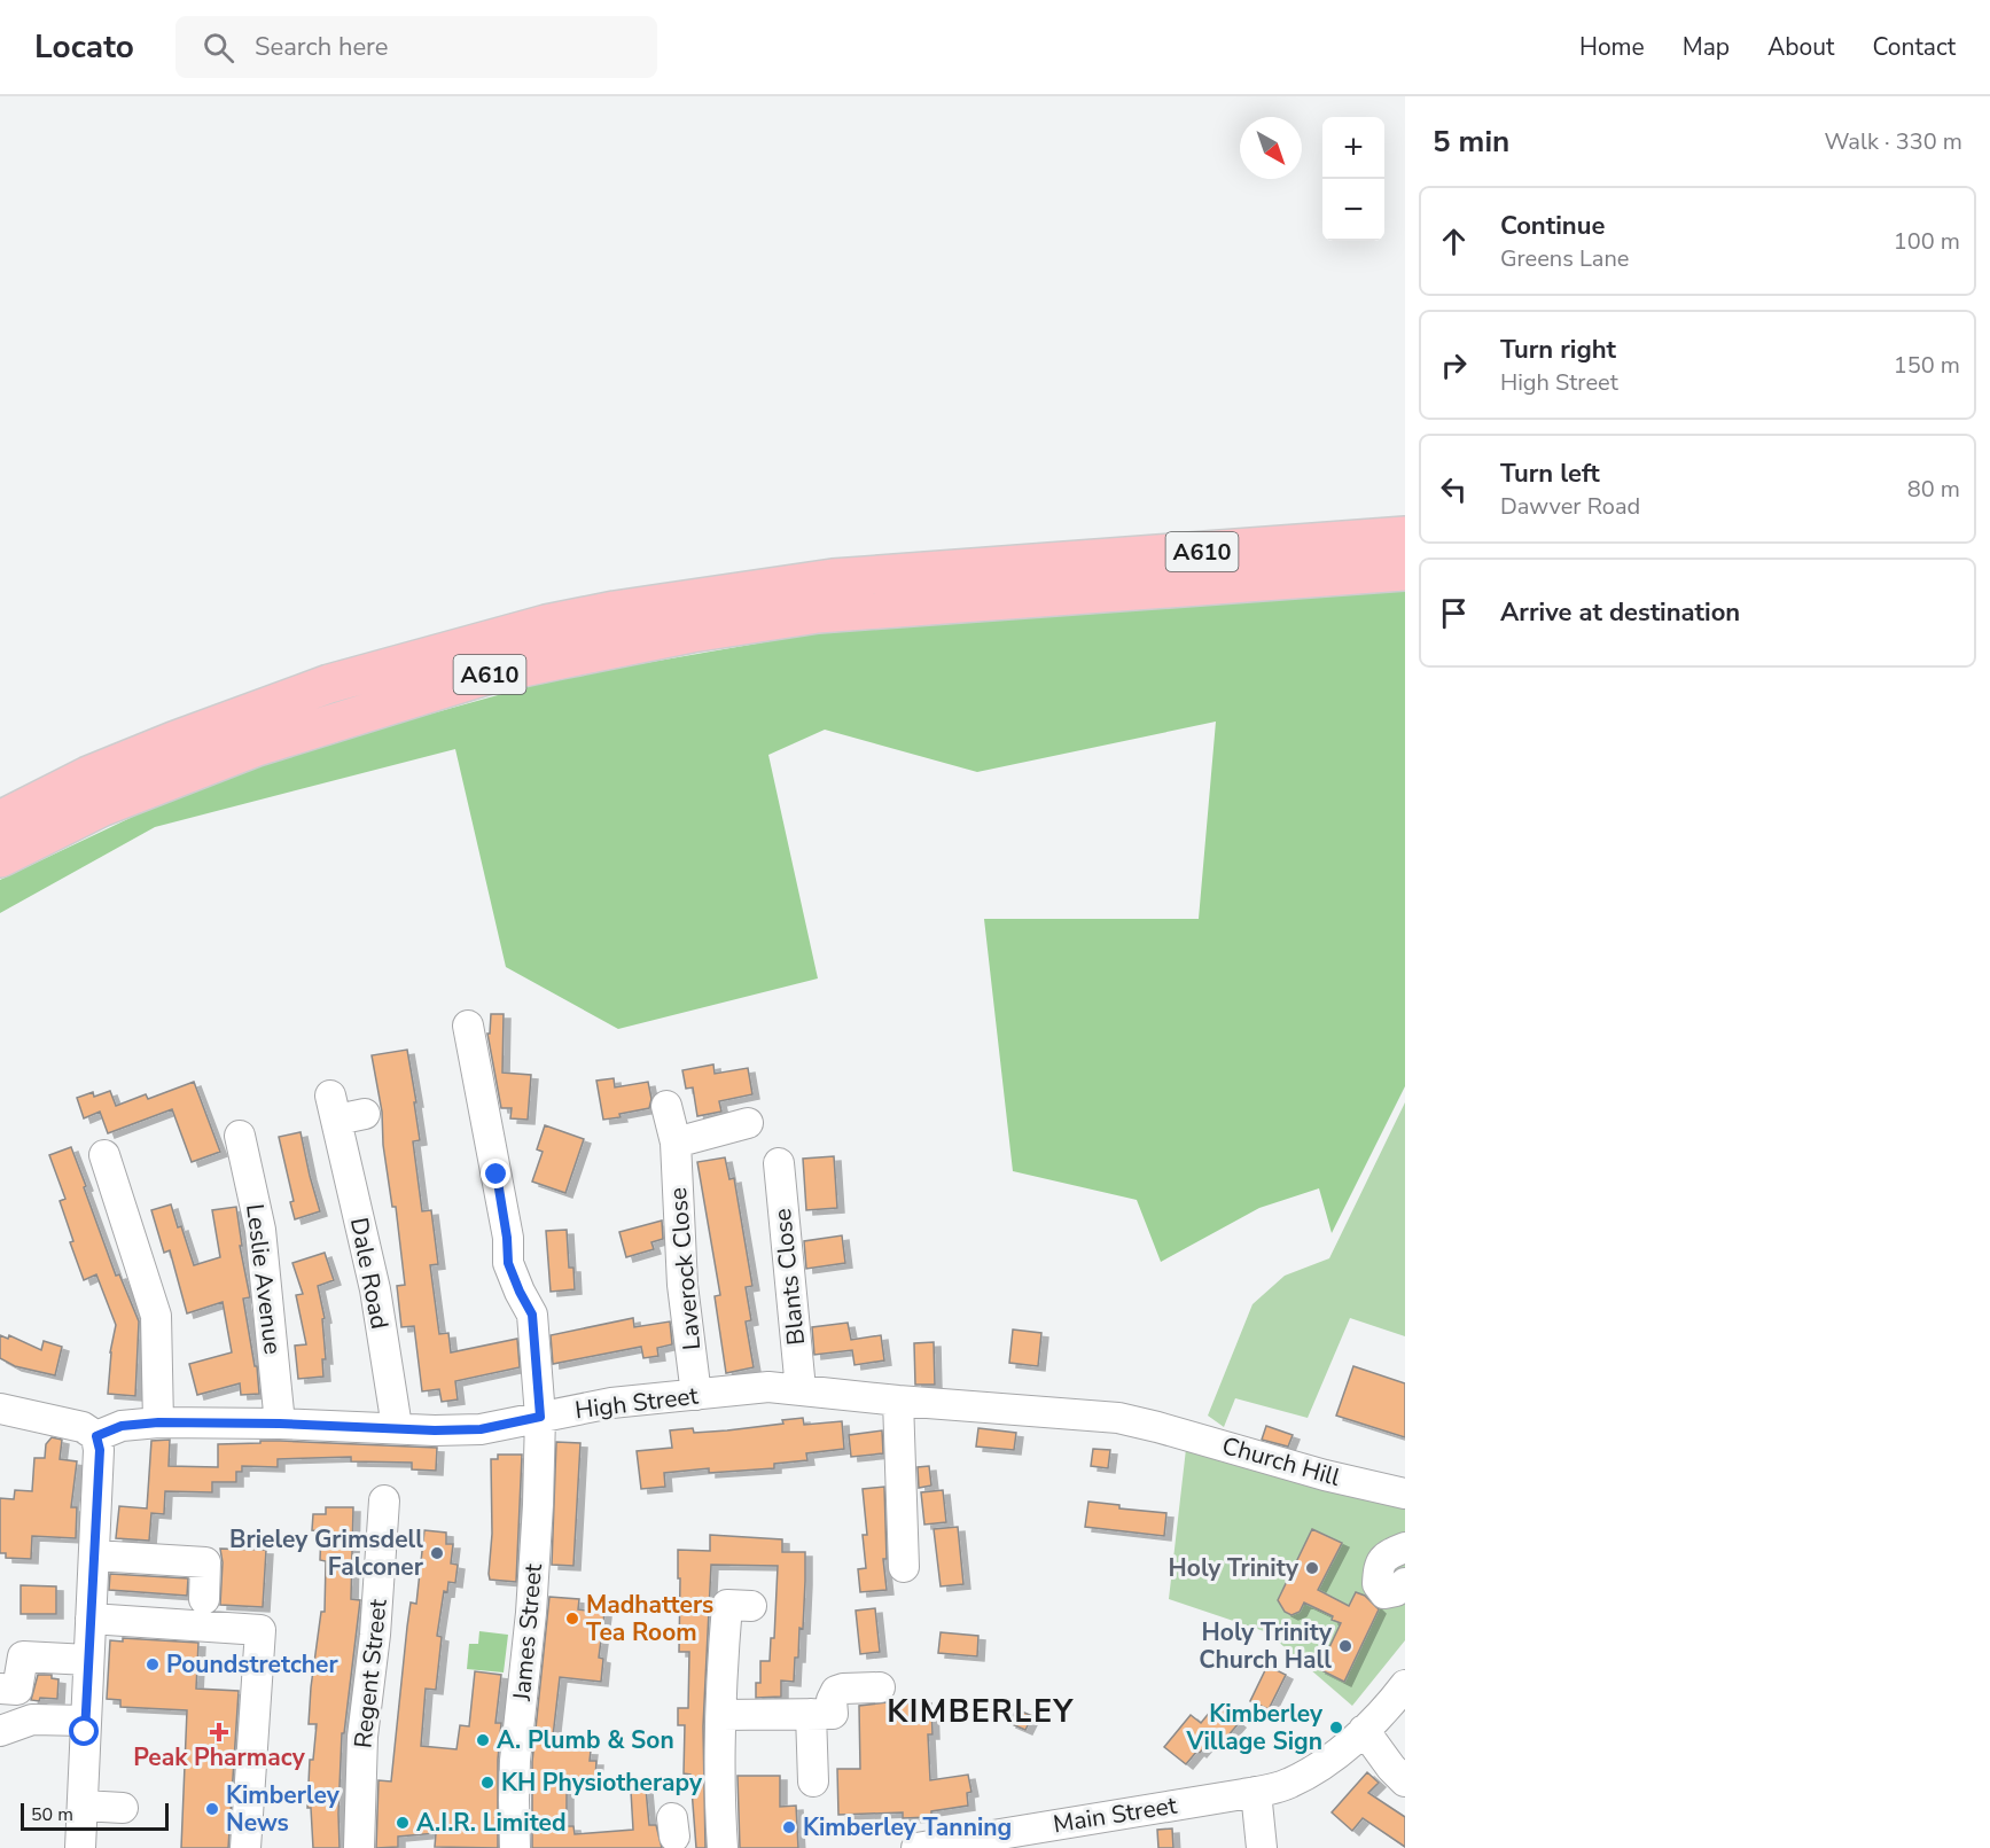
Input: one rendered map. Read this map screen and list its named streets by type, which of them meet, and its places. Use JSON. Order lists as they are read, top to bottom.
{
  "streets": {
    "highway": ["A610"],
    "street": [
      "Laverock Close",
      "Dale Road",
      "Blants Close",
      "Leslie Avenue",
      "High Street",
      "Church Hill",
      "James Street",
      "Regent Street",
      "Main Street"
    ]
  },
  "crossings": [
    ["Laverock Close", "High Street"],
    ["Dale Road", "High Street"],
    ["Blants Close", "High Street"],
    ["Leslie Avenue", "High Street"],
    ["High Street", "Church Hill"],
    ["High Street", "James Street"]
  ],
  "districts": ["KIMBERLEY"],
  "places": {
    "other": [
      "Brieley Grimsdell Falconer",
      "Holy Trinity",
      "Madhatters Tea Room",
      "Holy Trinity Church Hall",
      "Poundstretcher",
      "Kimberley Village Sign",
      "A. Plumb & Son",
      "KH Physiotherapy",
      "Kimberley News",
      "A.I.R. Limited",
      "Kimberley Tanning"
    ],
    "health": ["Peak Pharmacy"]
  },
  "scale_bar": "50 m",
  "north": "bottom right",
  "page": {
    "header": "Locato",
    "search": "Search here",
    "nav": [
      "Home",
      "Map",
      "About",
      "Contact"
    ],
    "heading": ["5 min", "Walk · 330 m"],
    "map_buttons": ["+", "−"],
    "list": [
      ["Continue", "Greens Lane", "100 m"],
      ["Turn right", "High Street", "150 m"],
      ["Turn left", "Dawver Road", "80 m"],
      "Arrive at destination"
    ],
    "scale": "50 m"
  }
}
